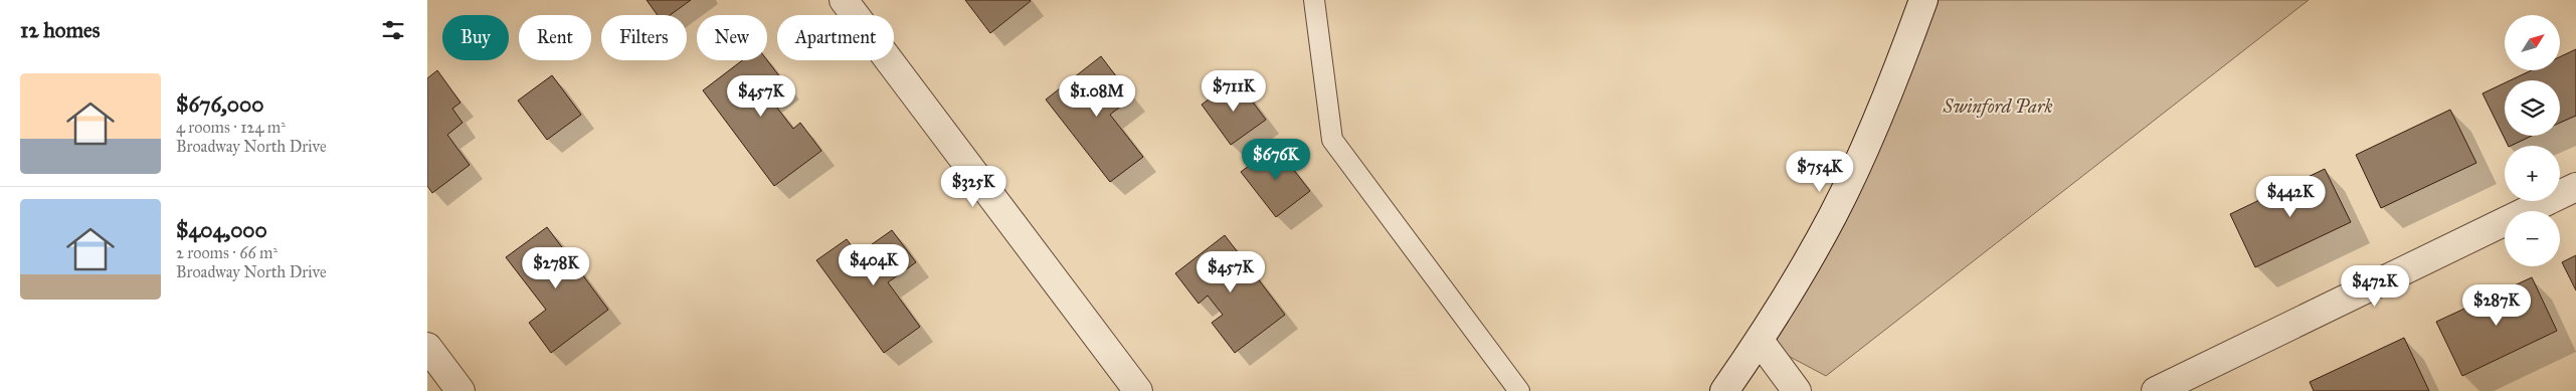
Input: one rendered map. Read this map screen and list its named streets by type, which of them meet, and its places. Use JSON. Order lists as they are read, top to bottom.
{
  "parks": ["Swinford Park"],
  "north": "top right",
  "page": {
    "heading": "12 homes",
    "map_buttons": ["+", "−"],
    "chip": [
      "Buy",
      "Rent",
      "Filters",
      "New",
      "Apartment"
    ],
    "list": [
      {
        "name": "$676,000",
        "note": "4 rooms · 124 m² · Broadway North Drive"
      },
      {
        "name": "$404,000",
        "note": "2 rooms · 66 m² · Broadway North Drive"
      }
    ],
    "price": [
      "$711K",
      "$457K",
      "$1.08M",
      "$676K",
      "$754K",
      "$325K",
      "$442K",
      "$404K",
      "$278K",
      "$457K",
      "$472K",
      "$287K"
    ]
  }
}
